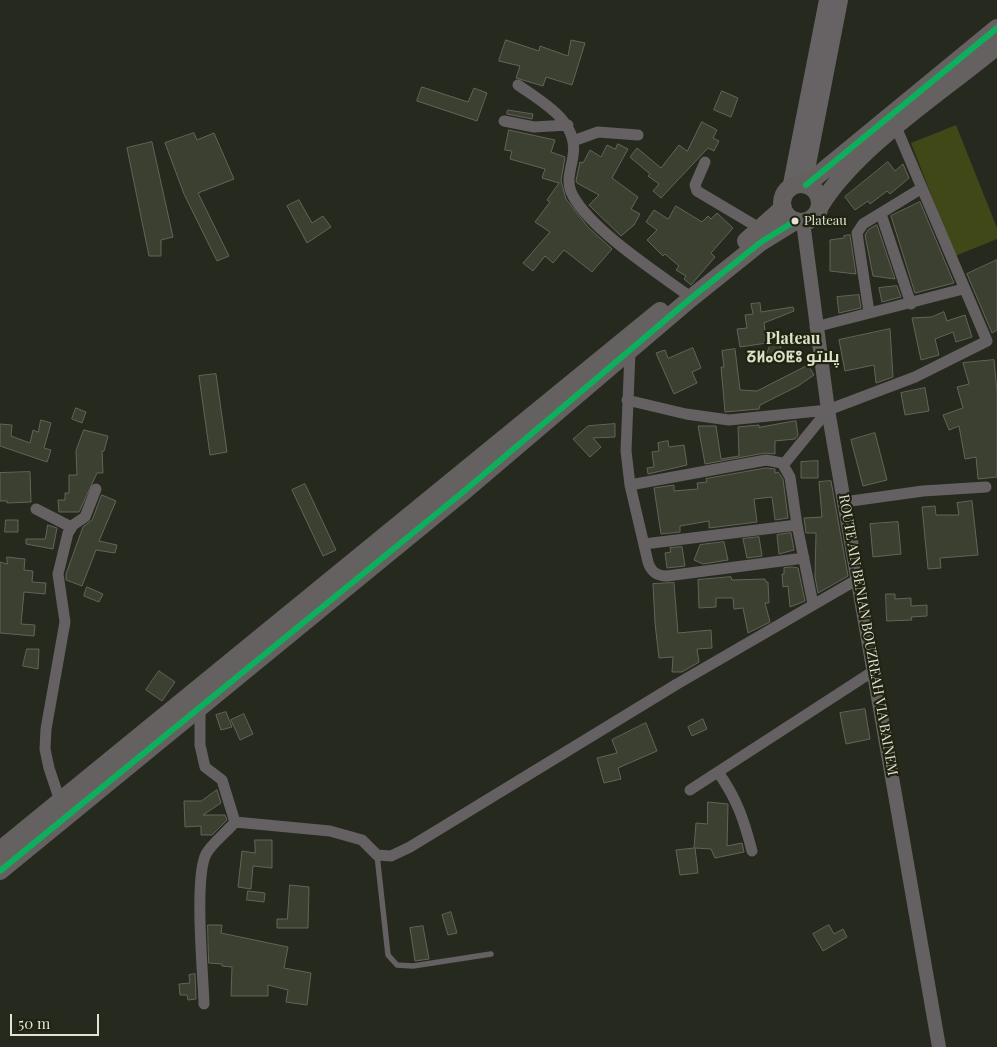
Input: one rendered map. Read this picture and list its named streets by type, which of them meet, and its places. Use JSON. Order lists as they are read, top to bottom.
{
  "streets": {
    "street": ["ROUTE AIN BENIAN BOUZREAH VIA BAINEM"]
  },
  "districts": ["Plateau ⵒⵍⴰⵙⵟⵓ پلاتو"],
  "places": ["Plateau"],
  "scale_bar": "50 m"
}
